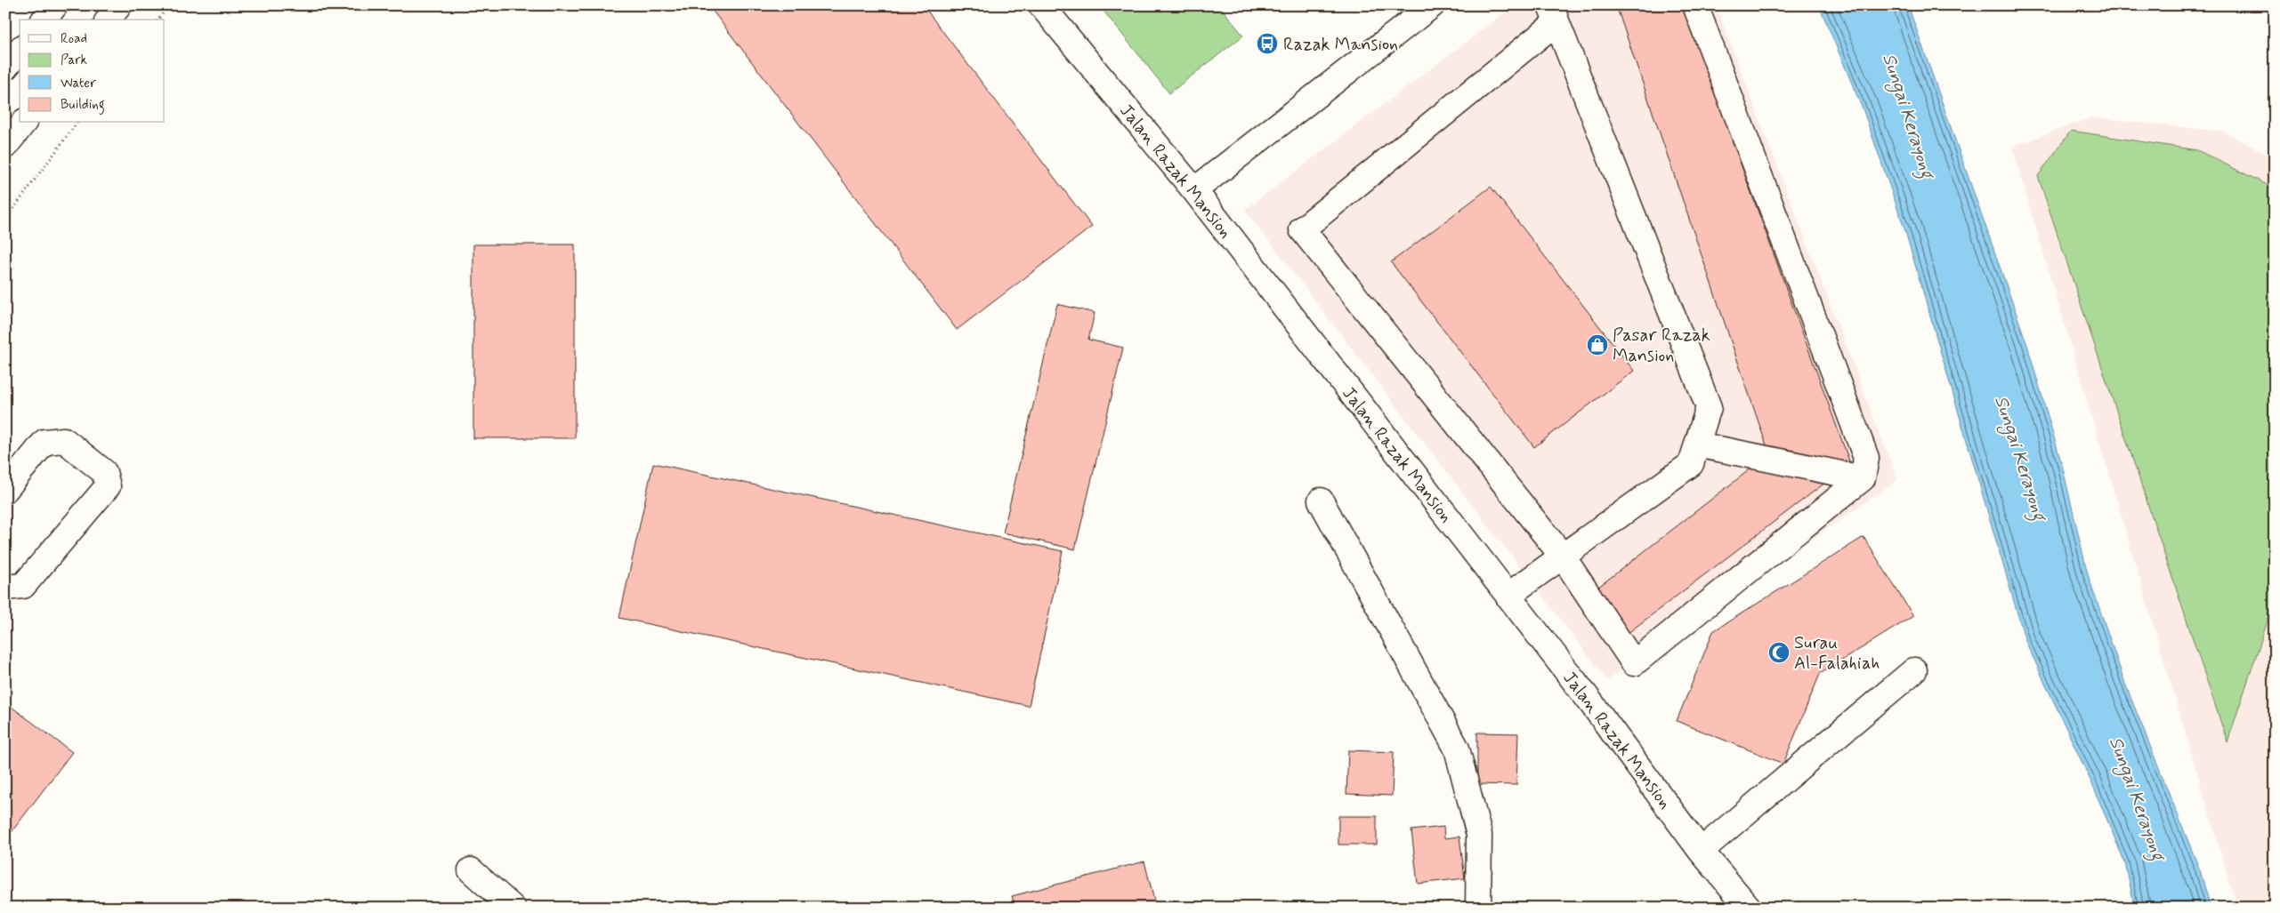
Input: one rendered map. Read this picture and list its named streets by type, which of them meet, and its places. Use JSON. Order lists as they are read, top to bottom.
{
  "streets": {
    "main road": ["Jalan Razak Mansion"]
  },
  "water": ["Sungai Kerayong"],
  "places": {
    "bus stop": ["Razak Mansion"],
    "shop": ["Pasar Razak Mansion"],
    "mosque": ["Surau Al-Falahiah"]
  },
  "legend": [
    "Road",
    "Park",
    "Water",
    "Building"
  ]
}
